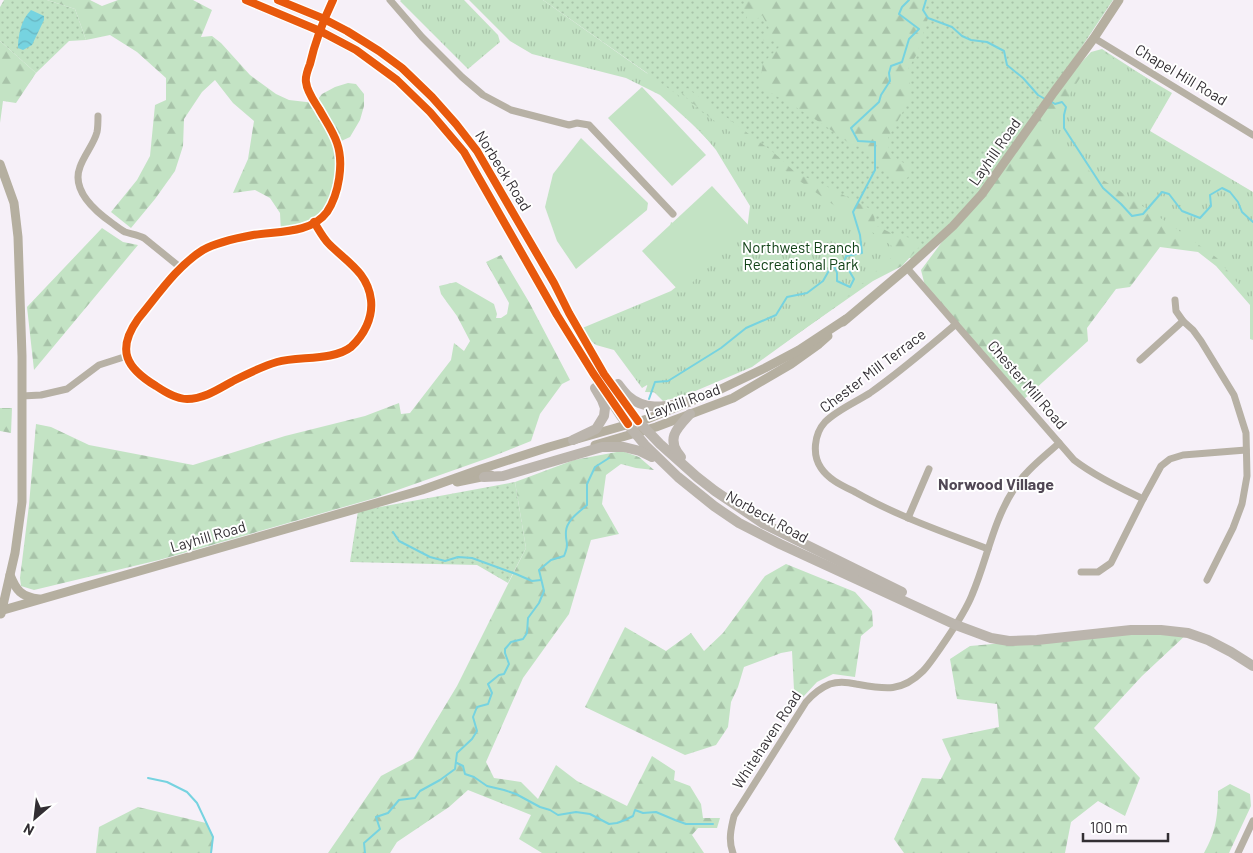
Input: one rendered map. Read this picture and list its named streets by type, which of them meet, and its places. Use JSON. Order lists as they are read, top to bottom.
{
  "streets": {
    "main road": ["Layhill Road", "Norbeck Road"],
    "street": [
      "Chapel Hill Road",
      "Chester Mill Terrace",
      "Chester Mill Road",
      "Whitehaven Road"
    ]
  },
  "crossings": [
    ["Chapel Hill Road", "Layhill Road"],
    ["Layhill Road", "Norbeck Road"],
    ["Layhill Road", "Chester Mill Road"],
    ["Norbeck Road", "Whitehaven Road"],
    ["Chester Mill Terrace", "Chester Mill Road"],
    ["Chester Mill Terrace", "Whitehaven Road"],
    ["Chester Mill Road", "Whitehaven Road"]
  ],
  "districts": ["Norwood Village"],
  "parks": ["Northwest Branch Recreational Park"],
  "scale_bar": "100 m",
  "north": "bottom left"
}
